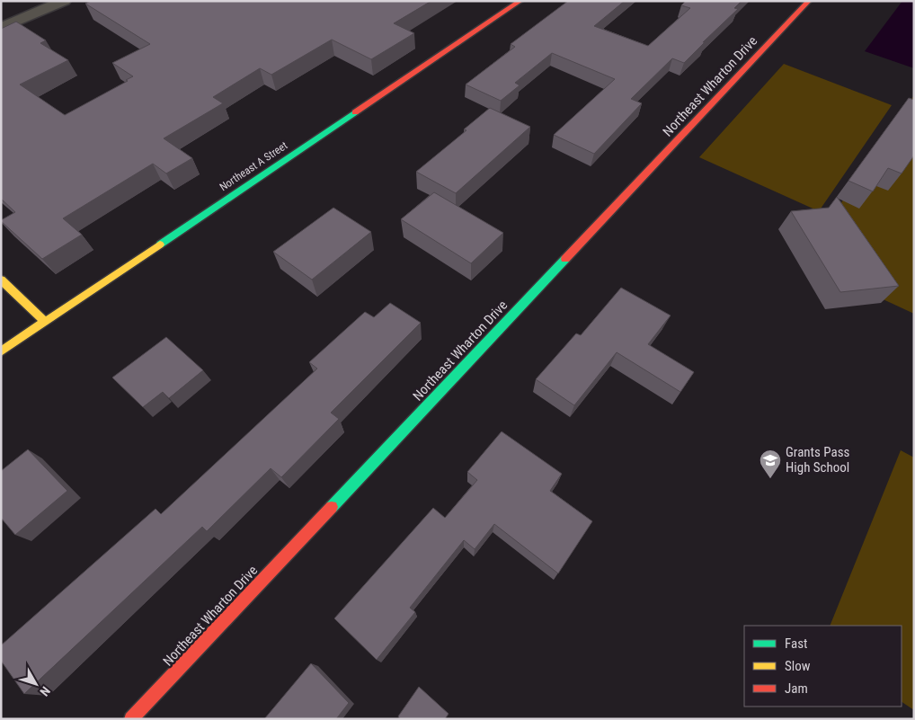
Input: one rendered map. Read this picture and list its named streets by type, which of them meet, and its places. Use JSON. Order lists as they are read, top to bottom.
{
  "streets": {
    "street": ["Northeast Wharton Drive", "Northeast A Street"]
  },
  "places": {
    "school or university": ["Grants Pass High School"]
  },
  "legend": ["Fast", "Slow", "Jam"],
  "north": "bottom right"
}
